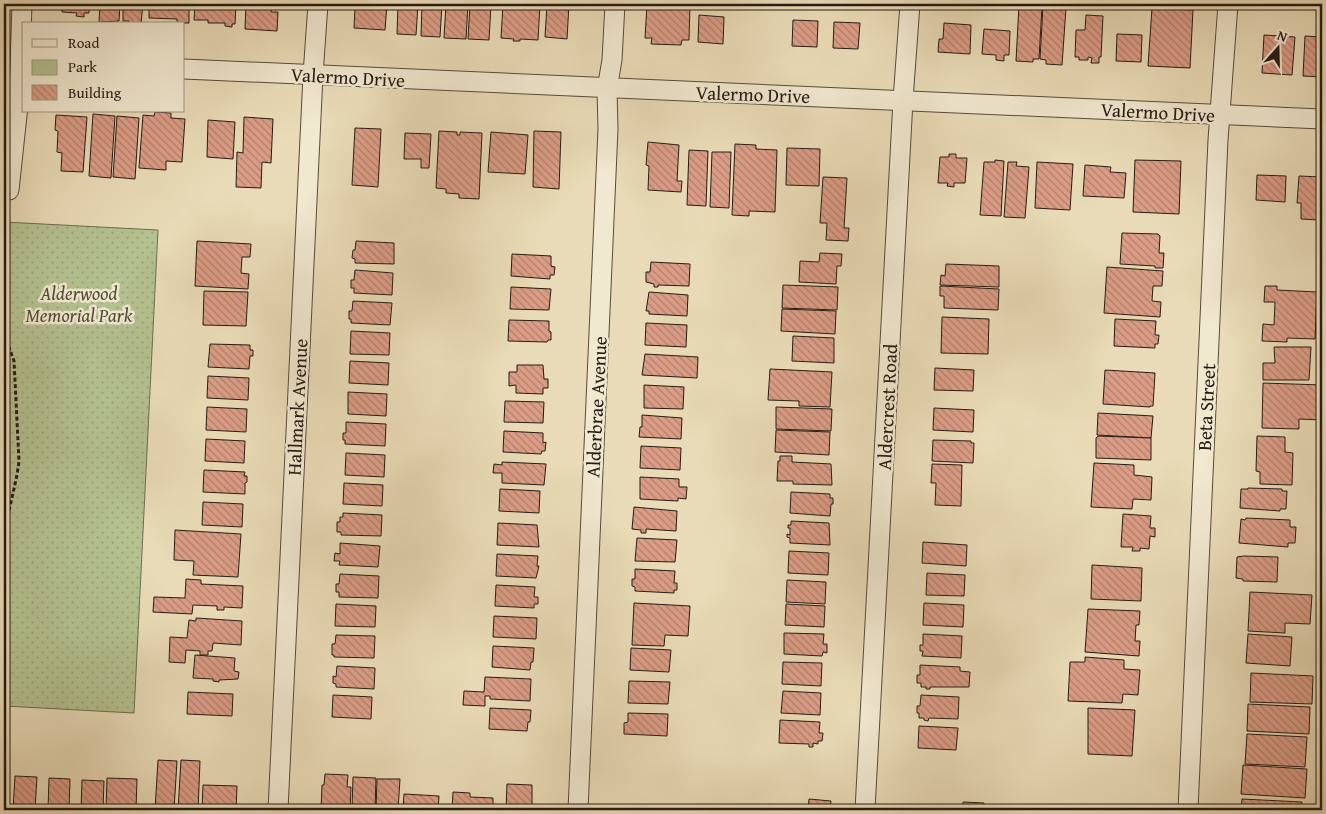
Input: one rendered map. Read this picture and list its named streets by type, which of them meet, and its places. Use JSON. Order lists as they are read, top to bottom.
{
  "streets": {
    "street": [
      "Valermo Drive",
      "Hallmark Avenue",
      "Alderbrae Avenue",
      "Aldercrest Road",
      "Beta Street"
    ]
  },
  "crossings": [
    ["Valermo Drive", "Hallmark Avenue"],
    ["Valermo Drive", "Alderbrae Avenue"],
    ["Valermo Drive", "Aldercrest Road"],
    ["Valermo Drive", "Beta Street"]
  ],
  "parks": ["Alderwood Memorial Park"],
  "legend": ["Road", "Park", "Building"],
  "north": "top"
}
